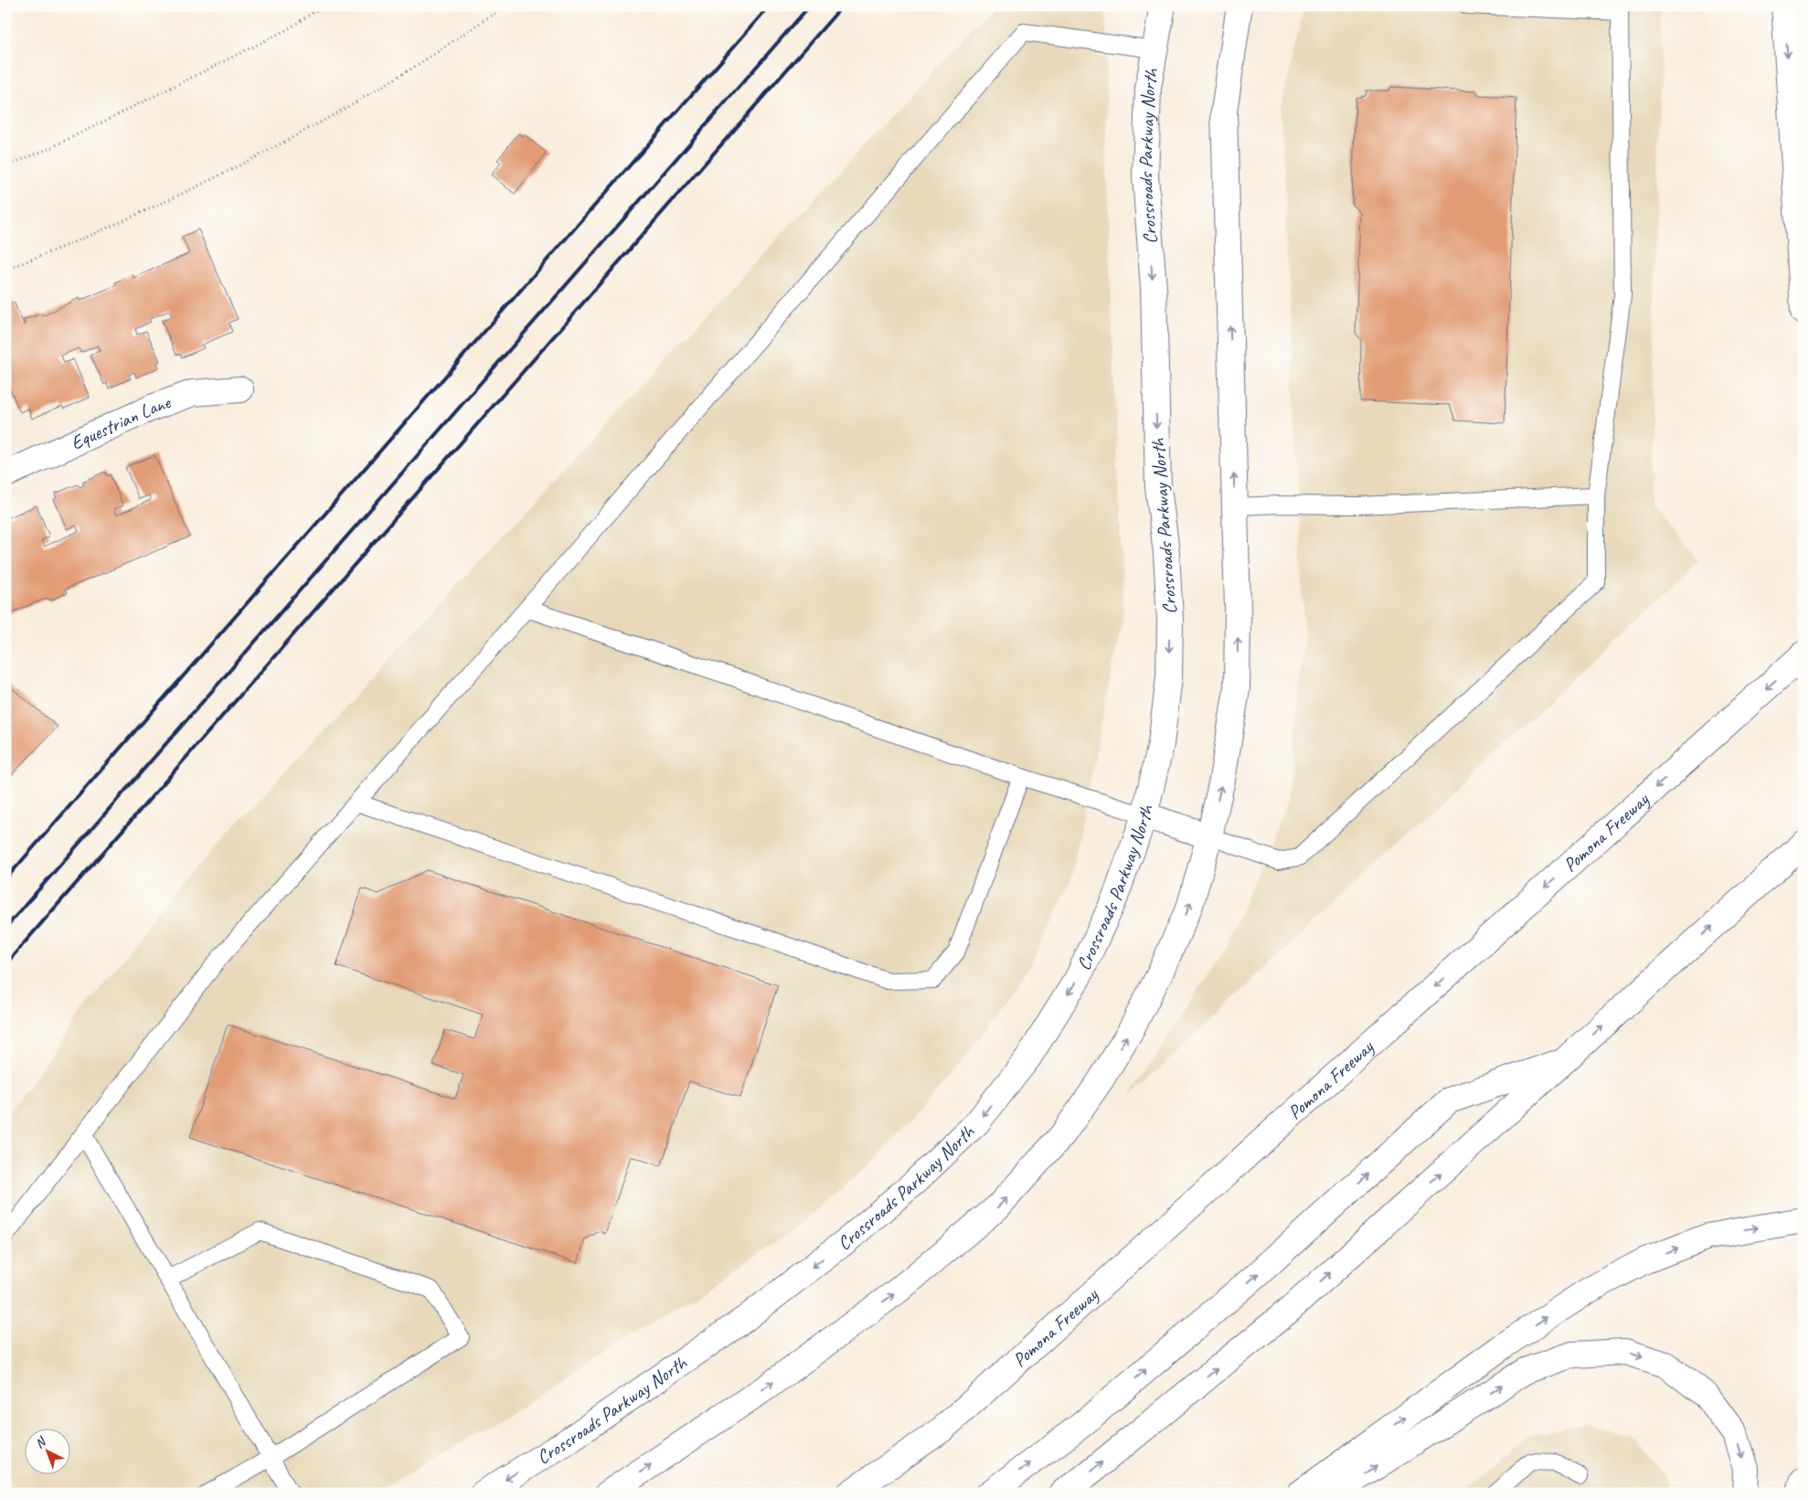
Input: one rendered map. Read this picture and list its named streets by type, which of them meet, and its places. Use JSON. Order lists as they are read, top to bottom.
{
  "streets": {
    "main road": ["Crossroads Parkway North", "Equestrian Lane", "Pomona Freeway"]
  },
  "north": "top left"
}
